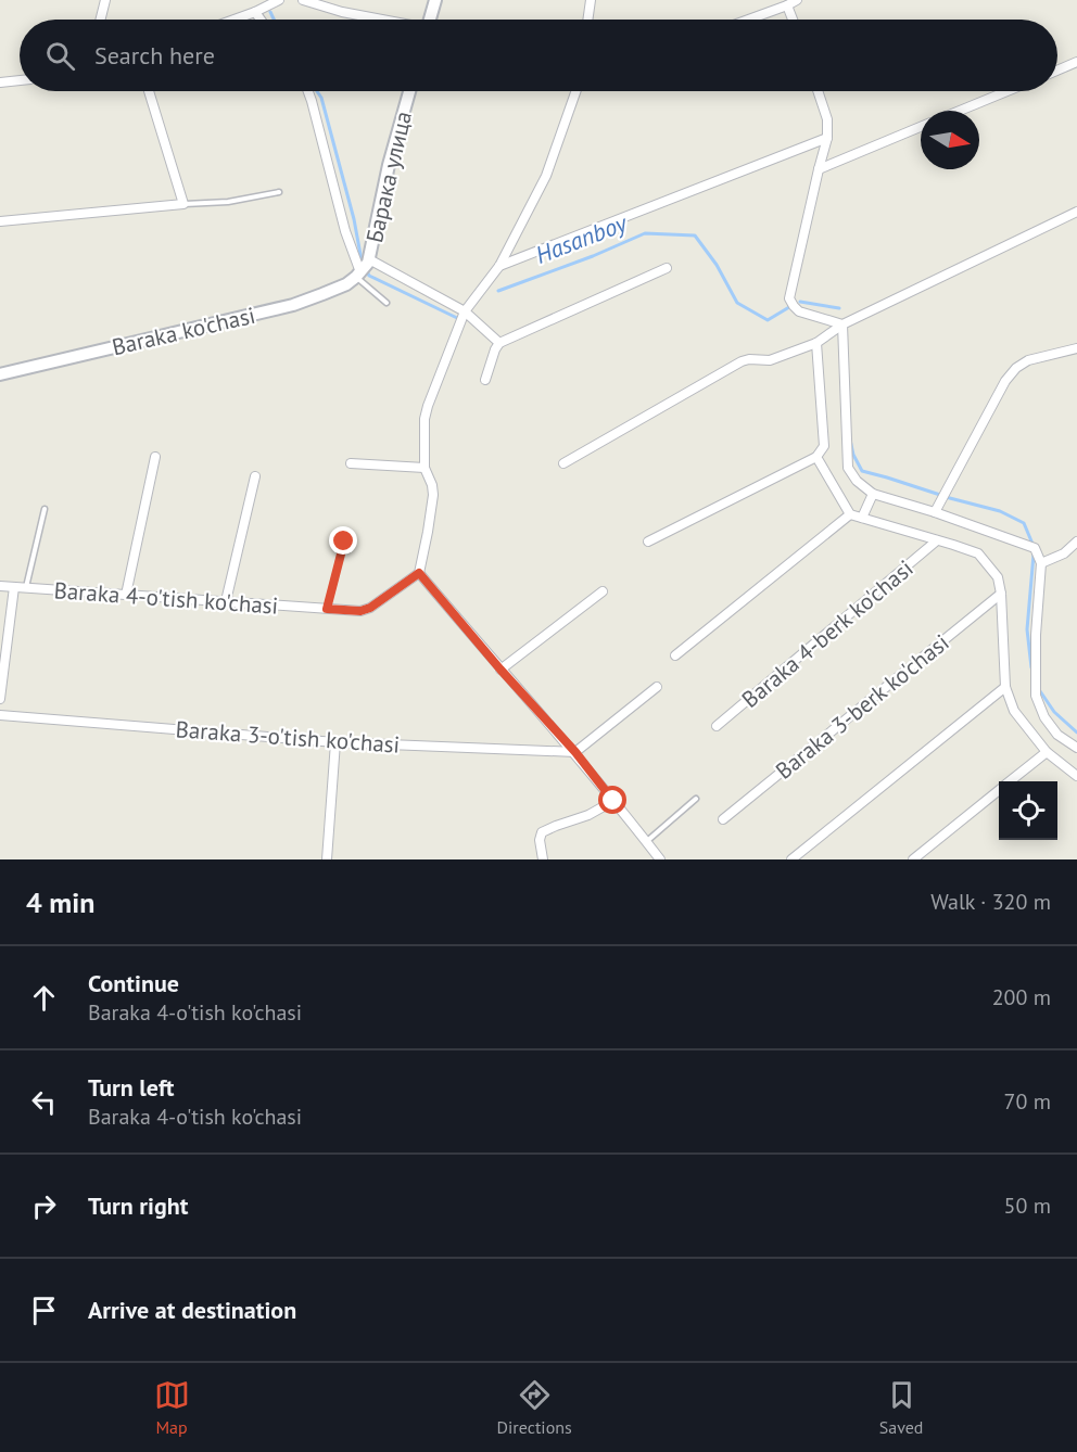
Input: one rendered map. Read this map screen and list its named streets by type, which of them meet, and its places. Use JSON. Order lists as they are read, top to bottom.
{
  "streets": {
    "main road": ["Барака улица", "Baraka ko'chasi"],
    "street": [
      "Baraka 4-o'tish ko'chasi",
      "Baraka 4-berk ko'chasi",
      "Baraka 3-berk ko'chasi",
      "Baraka 3-o'tish ko'chasi"
    ]
  },
  "crossings": [
    ["Барака улица", "Baraka ko'chasi"]
  ],
  "water": ["Hasanboy"],
  "north": "right",
  "page": {
    "search": "Search here",
    "heading": ["4 min", "Walk · 320 m"],
    "list": [
      ["Continue", "Baraka 4-o'tish ko'chasi", "200 m"],
      ["Turn left", "Baraka 4-o'tish ko'chasi", "70 m"],
      ["Turn right", "50 m"],
      "Arrive at destination"
    ],
    "nav": ["Map", "Directions", "Saved"]
  }
}
